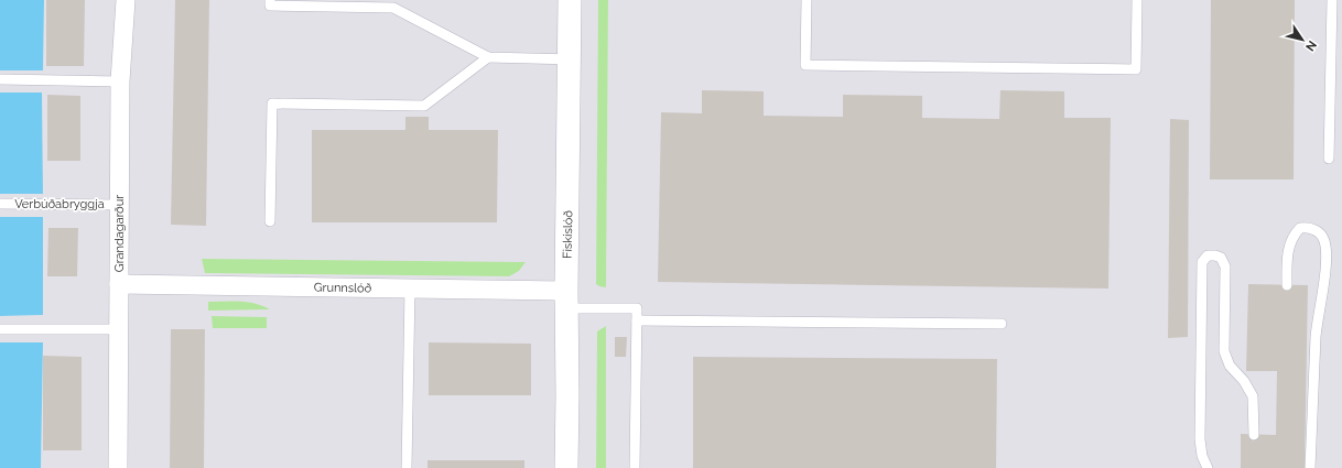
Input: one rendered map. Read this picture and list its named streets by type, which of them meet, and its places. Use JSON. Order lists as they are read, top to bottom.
{
  "streets": {
    "street": ["Grandagarður", "Fiskislóð", "Grunnslóð"],
    "lane": ["Verbúðabryggja"]
  },
  "crossings": [
    ["Verbúðabryggja", "Grandagarður"],
    ["Grandagarður", "Grunnslóð"],
    ["Fiskislóð", "Grunnslóð"]
  ],
  "north": "bottom right"
}
